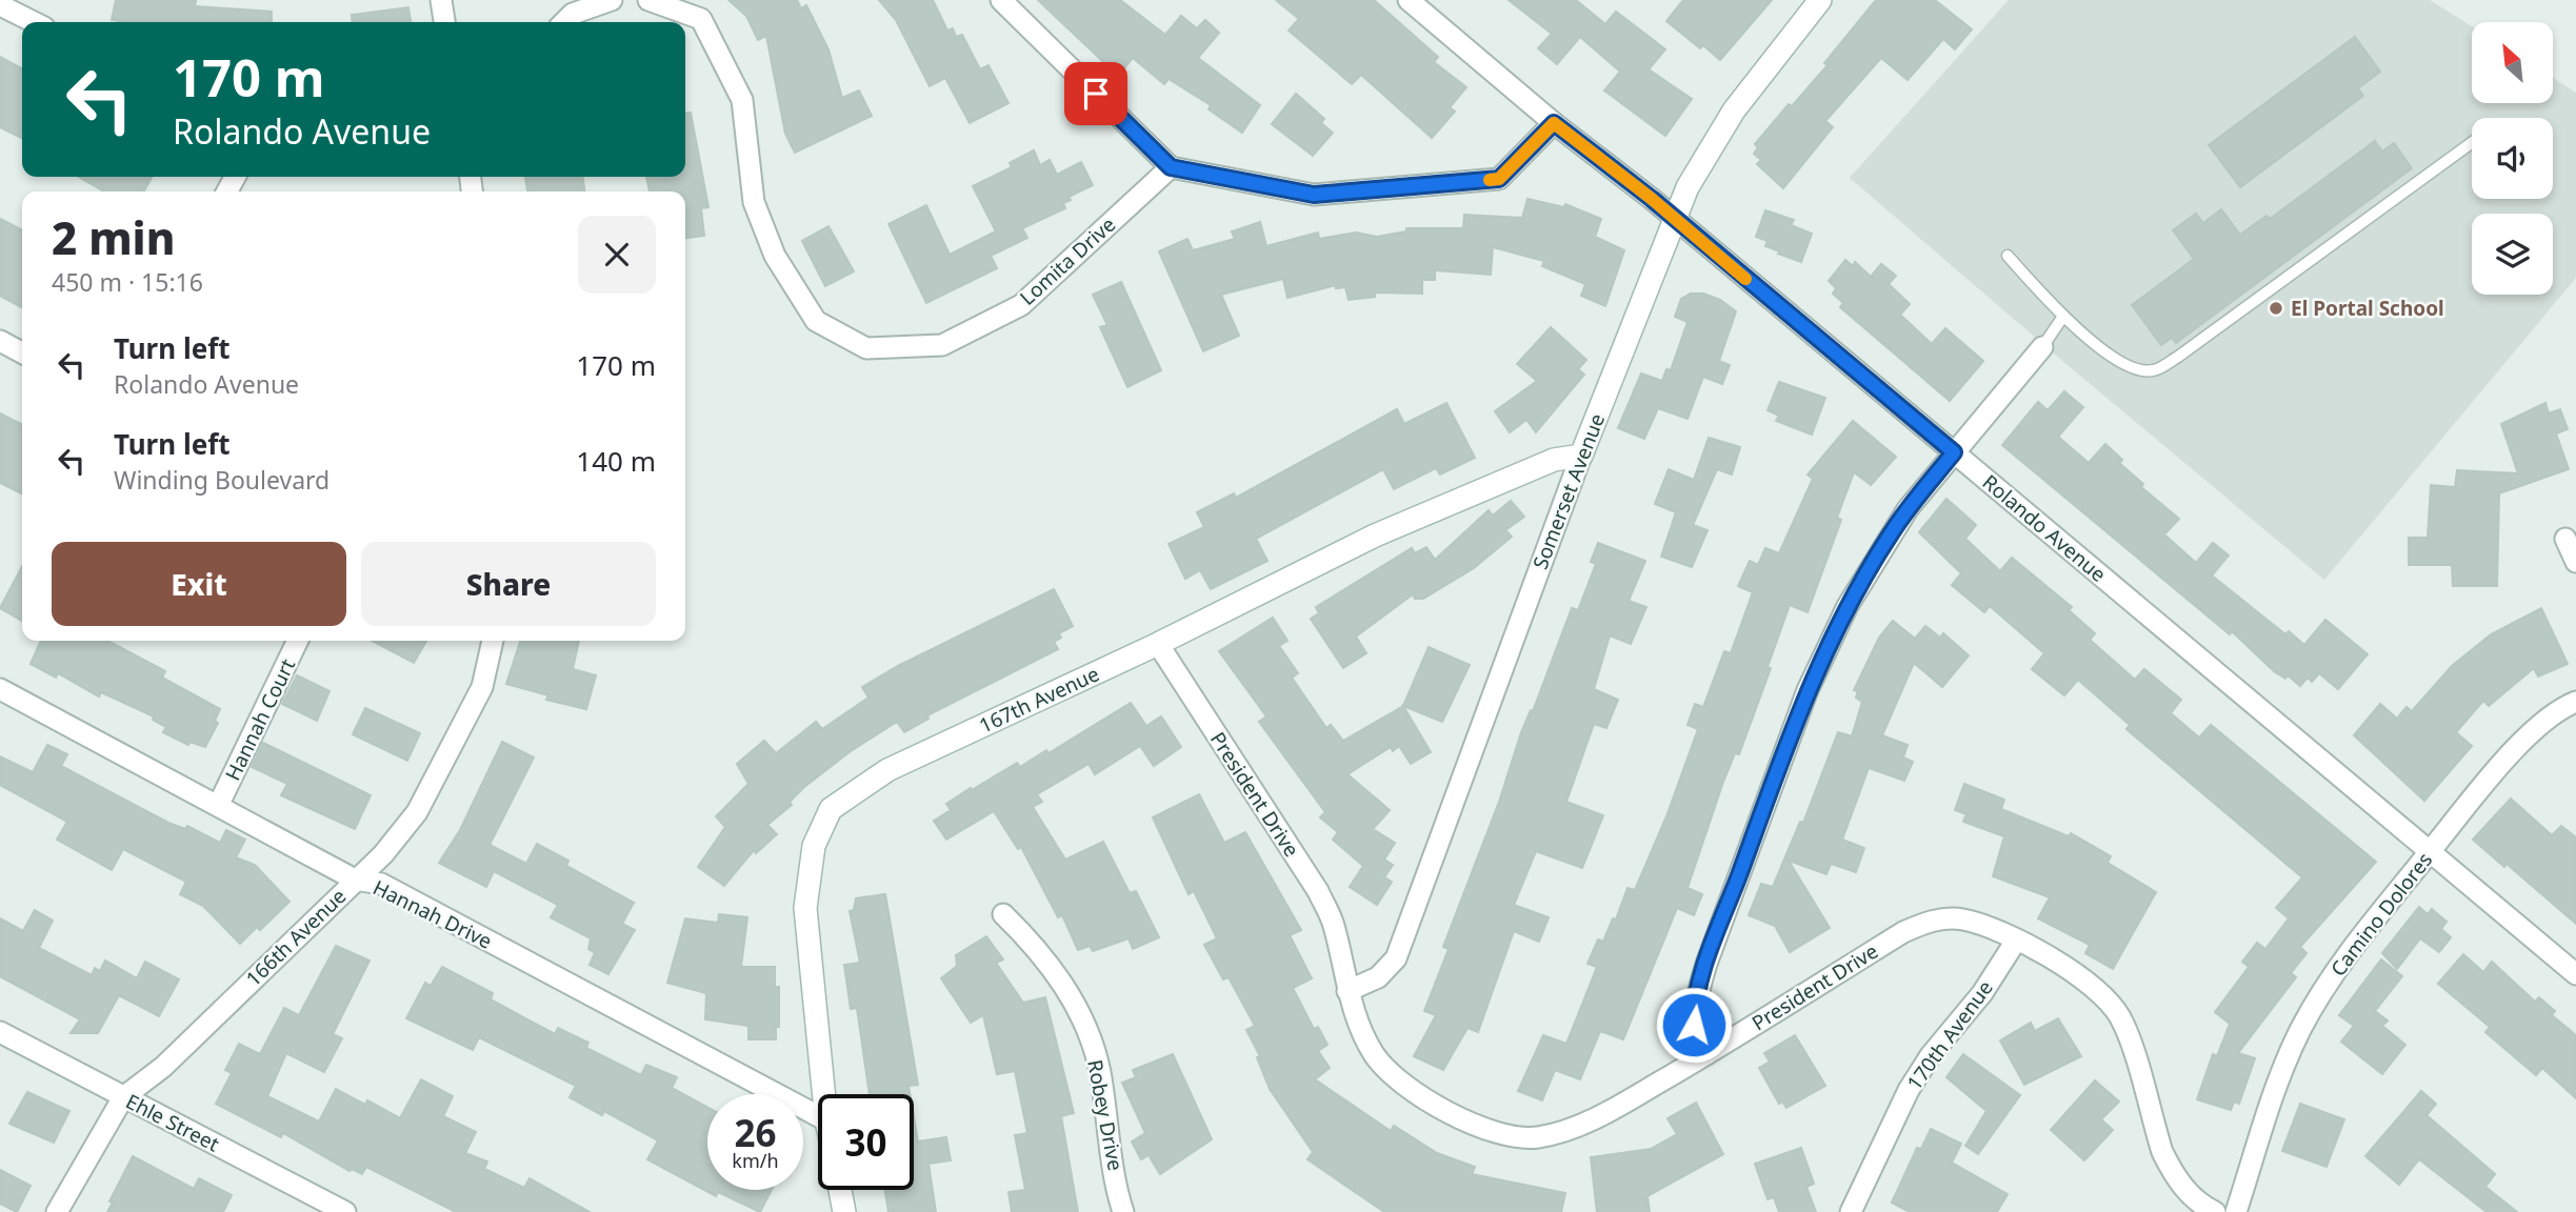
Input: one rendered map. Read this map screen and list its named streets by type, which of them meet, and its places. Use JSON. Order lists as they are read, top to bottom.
{
  "streets": {
    "street": [
      "Lomita Drive",
      "Somerset Avenue",
      "Rolando Avenue",
      "167th Avenue",
      "Hannah Court",
      "President Drive",
      "Hannah Drive",
      "Camino Dolores",
      "166th Avenue",
      "170th Avenue",
      "Robey Drive",
      "Ehle Street"
    ]
  },
  "crossings": [
    ["Somerset Avenue", "Rolando Avenue"],
    ["Somerset Avenue", "167th Avenue"],
    ["Somerset Avenue", "President Drive"],
    ["Rolando Avenue", "Camino Dolores"],
    ["167th Avenue", "President Drive"],
    ["Hannah Court", "Hannah Drive"],
    ["President Drive", "170th Avenue"],
    ["Hannah Drive", "166th Avenue"],
    ["166th Avenue", "Ehle Street"]
  ],
  "places": ["El Portal School"],
  "north": "top left",
  "page": {
    "turn": ["170 m", "Rolando Avenue"],
    "heading": ["2 min", "450 m · 15:16"],
    "list": [
      {
        "name": "Turn left",
        "note": "Rolando Avenue",
        "value": "170 m"
      },
      {
        "name": "Turn left",
        "note": "Winding Boulevard",
        "value": "140 m"
      }
    ],
    "buttons": ["Exit", "Share"],
    "speed": "26 km/h",
    "limit": "30"
  }
}
